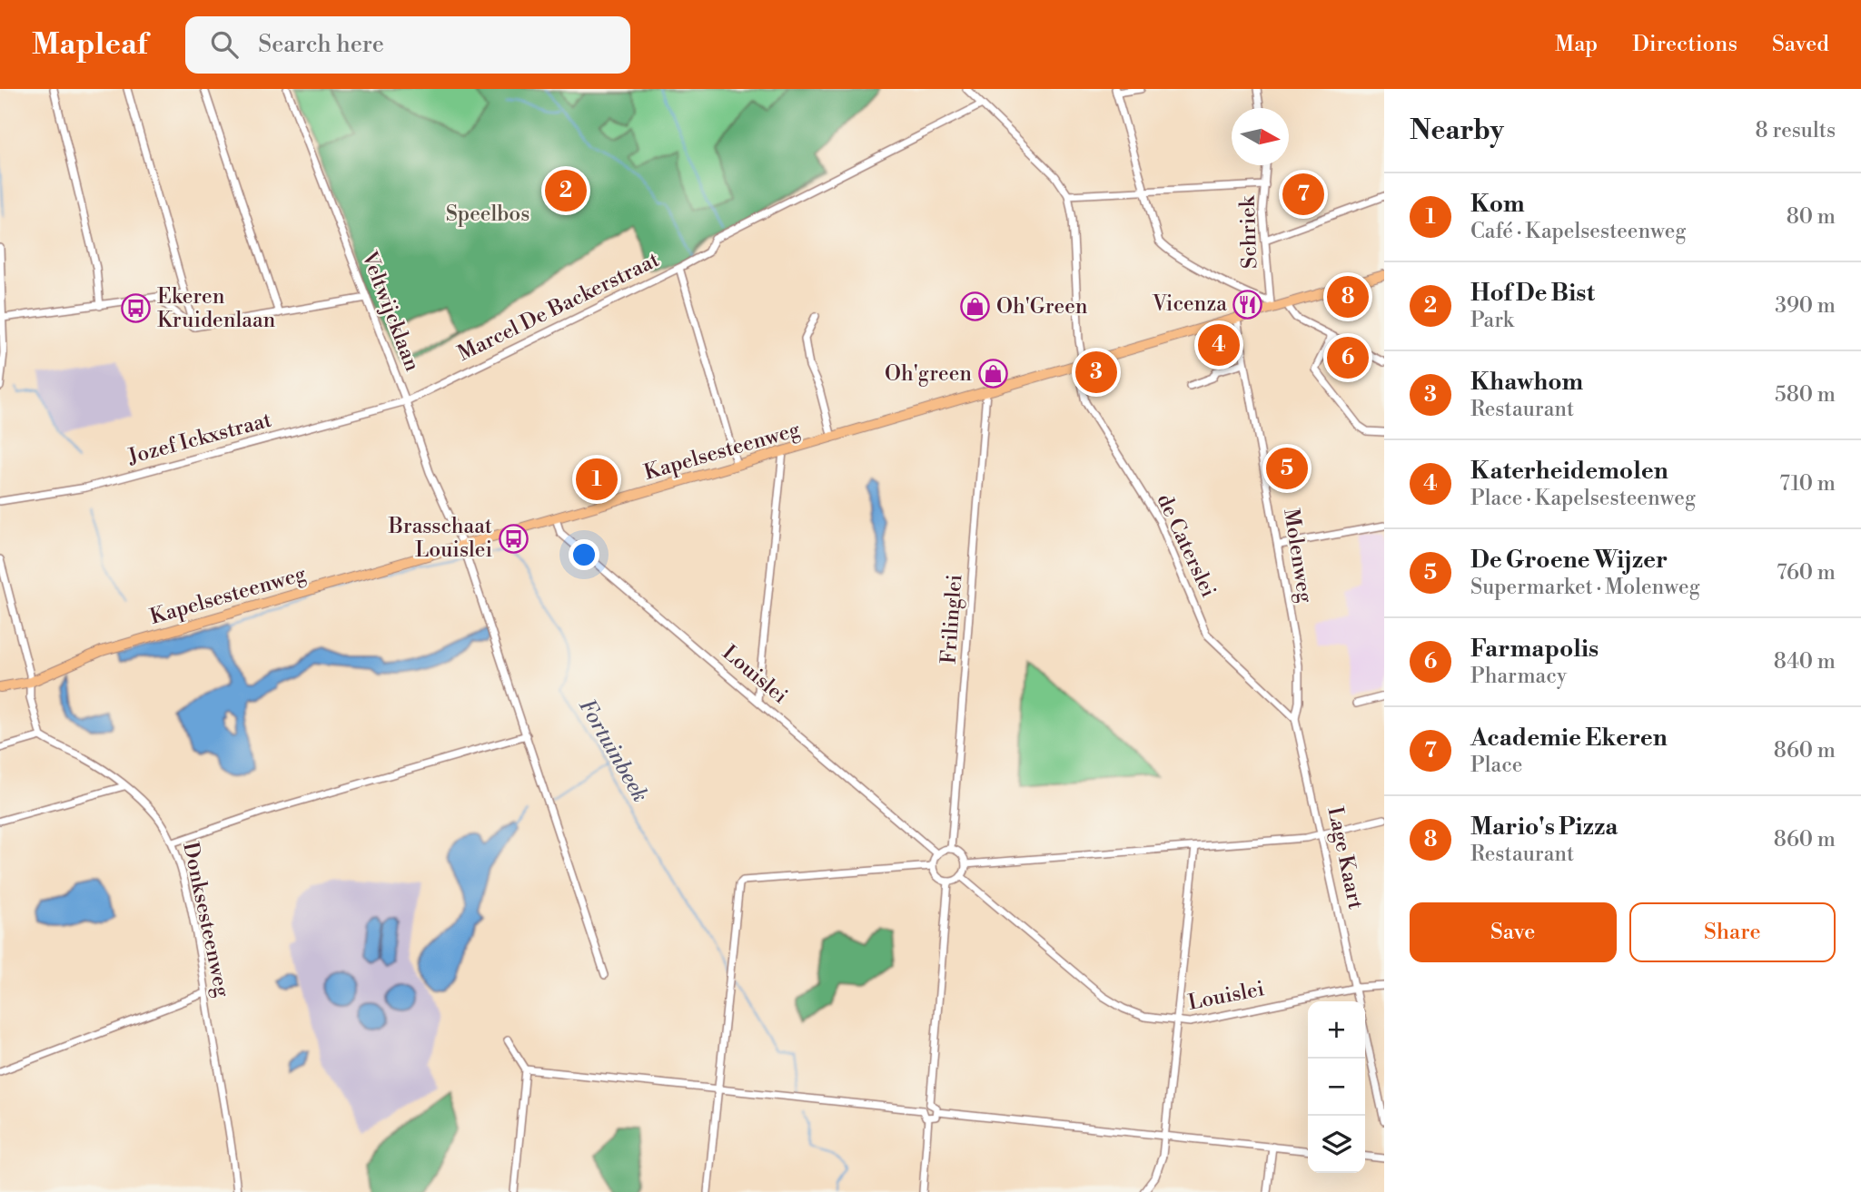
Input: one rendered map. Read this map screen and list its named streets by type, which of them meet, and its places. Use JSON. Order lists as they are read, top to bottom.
{
  "streets": {
    "main road": ["Kapelsesteenweg"],
    "street": [
      "Schriek",
      "Marcel De Backerstraat",
      "Veltwijcklaan",
      "Jozef Ickxstraat",
      "de Caterslei",
      "Molenweg",
      "Frilinglei",
      "Louislei",
      "Lage Kaart",
      "Donksesteenweg"
    ]
  },
  "crossings": [
    ["Schriek", "Kapelsesteenweg"],
    ["Marcel De Backerstraat", "Veltwijcklaan"],
    ["Marcel De Backerstraat", "Jozef Ickxstraat"],
    ["Marcel De Backerstraat", "Kapelsesteenweg"],
    ["Veltwijcklaan", "Jozef Ickxstraat"],
    ["Veltwijcklaan", "Kapelsesteenweg"],
    ["Kapelsesteenweg", "de Caterslei"],
    ["Kapelsesteenweg", "Molenweg"],
    ["Kapelsesteenweg", "Frilinglei"],
    ["Kapelsesteenweg", "Louislei"],
    ["de Caterslei", "Molenweg"],
    ["de Caterslei", "Lage Kaart"],
    ["Molenweg", "Lage Kaart"],
    ["Frilinglei", "Louislei"],
    ["Louislei", "Lage Kaart"]
  ],
  "water": ["Fortuinbeek"],
  "parks": ["Speelbos"],
  "places": {
    "restaurant": ["Vicenza"],
    "shop": ["Oh'Green", "Oh'green"],
    "bus stop": ["Ekeren Kruidenlaan", "Brasschaat Louislei"]
  },
  "north": "right",
  "page": {
    "header": "Mapleaf",
    "search": "Search here",
    "nav": ["Map", "Directions", "Saved"],
    "heading": ["Nearby", "8 results"],
    "pins": [
      "2",
      "7",
      "8",
      "4",
      "6",
      "3",
      "5",
      "1"
    ],
    "list": [
      {
        "mark": "1",
        "name": "Kom",
        "note": "Café · Kapelsesteenweg",
        "value": "80 m"
      },
      {
        "mark": "2",
        "name": "Hof De Bist",
        "note": "Park",
        "value": "390 m"
      },
      {
        "mark": "3",
        "name": "Khawhom",
        "note": "Restaurant",
        "value": "580 m"
      },
      {
        "mark": "4",
        "name": "Katerheidemolen",
        "note": "Place · Kapelsesteenweg",
        "value": "710 m"
      },
      {
        "mark": "5",
        "name": "De Groene Wijzer",
        "note": "Supermarket · Molenweg",
        "value": "760 m"
      },
      {
        "mark": "6",
        "name": "Farmapolis",
        "note": "Pharmacy",
        "value": "840 m"
      },
      {
        "mark": "7",
        "name": "Academie Ekeren",
        "note": "Place",
        "value": "860 m"
      },
      {
        "mark": "8",
        "name": "Mario's Pizza",
        "note": "Restaurant",
        "value": "860 m"
      }
    ],
    "buttons": ["Save", "Share"],
    "map_buttons": ["+", "−"]
  }
}
